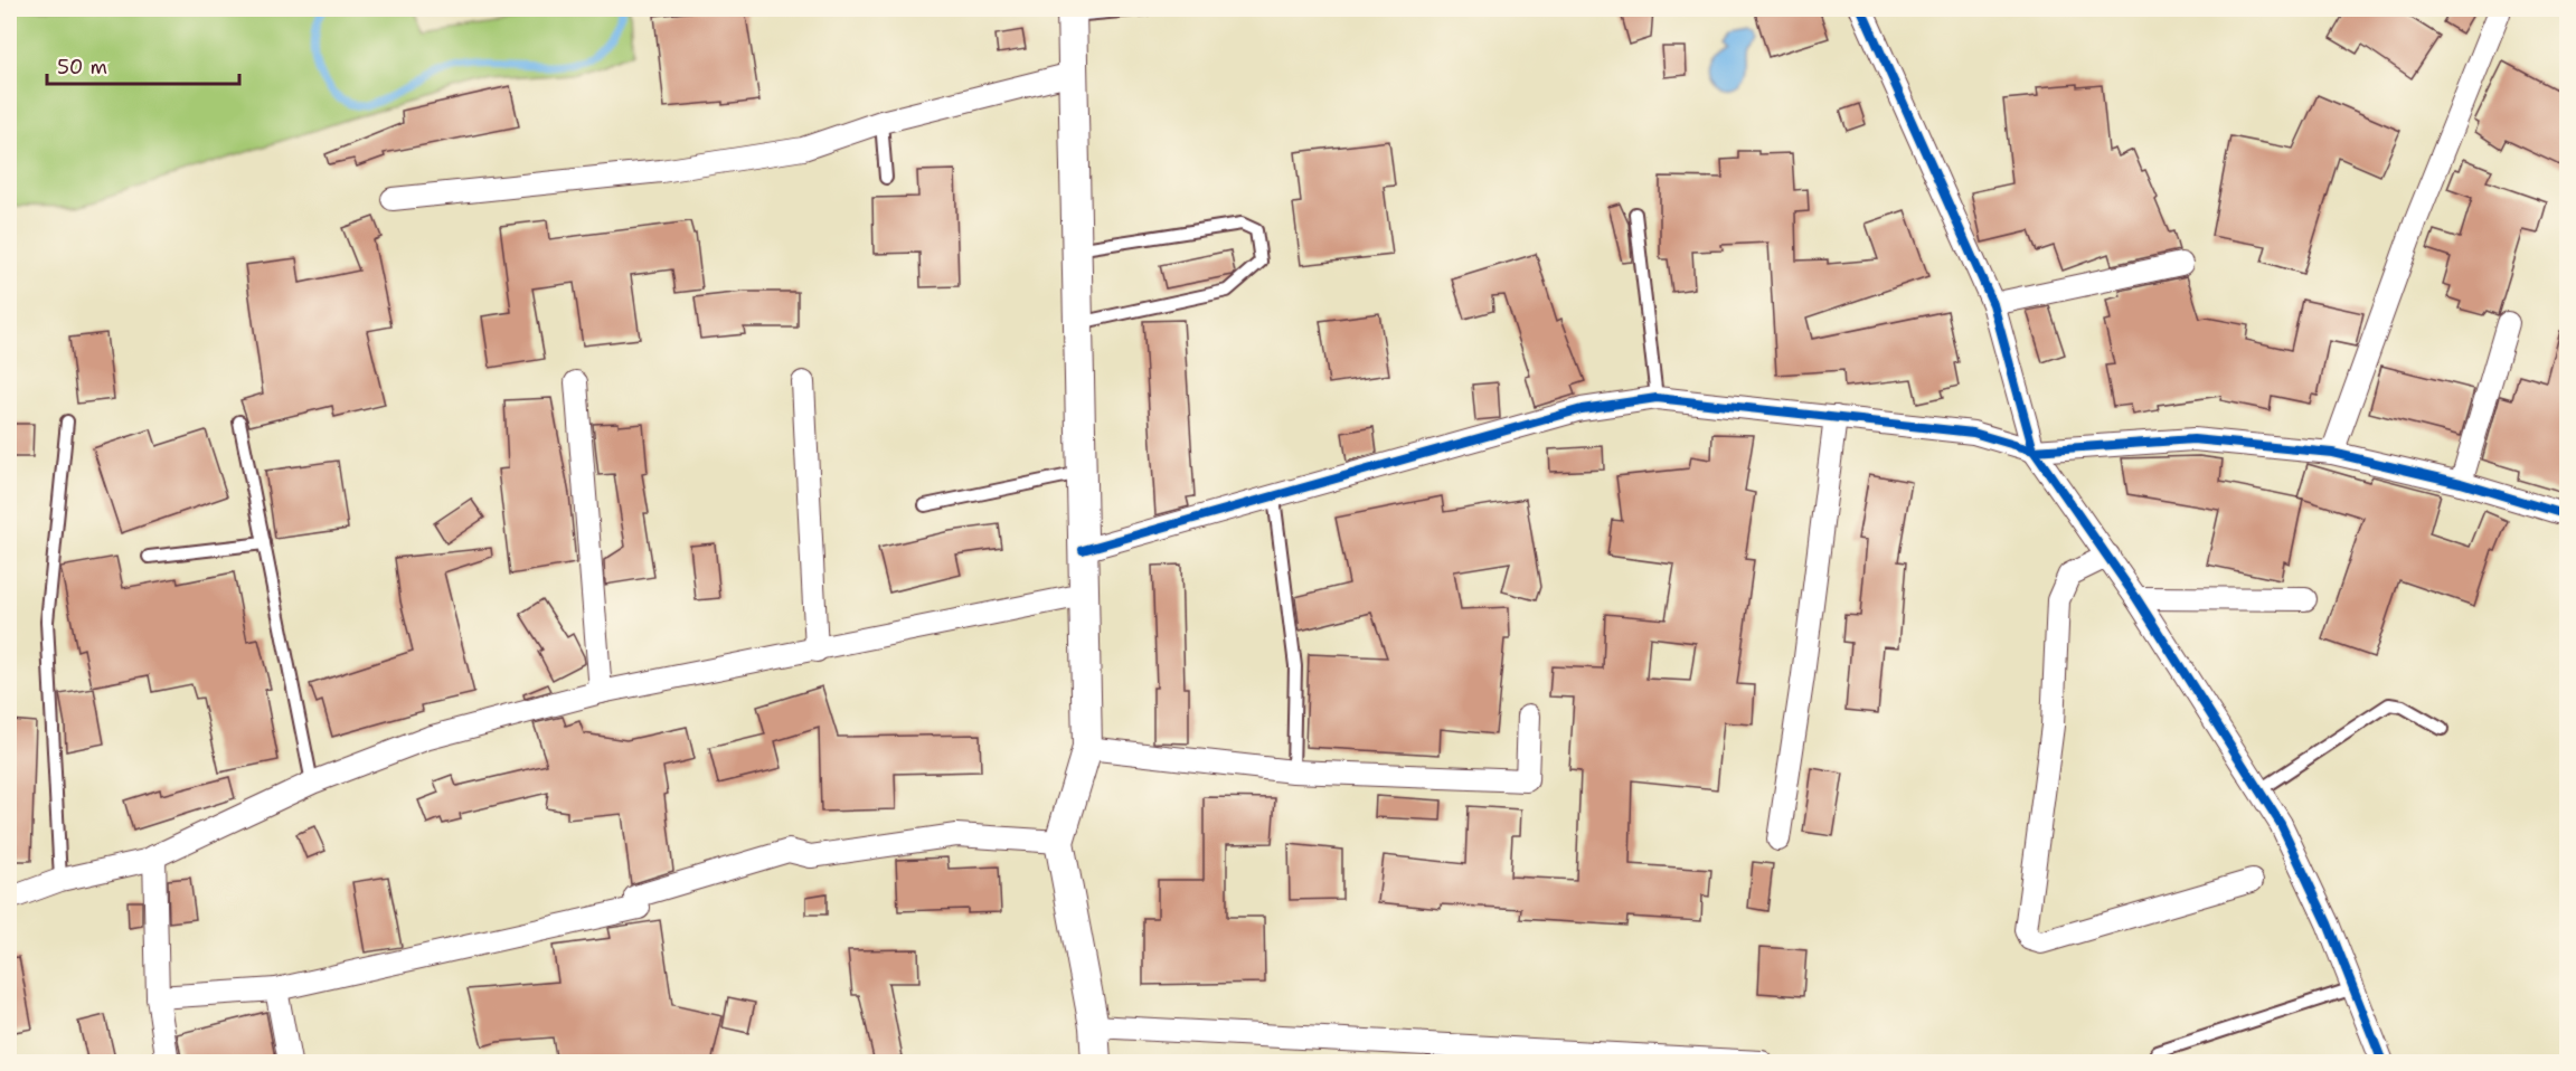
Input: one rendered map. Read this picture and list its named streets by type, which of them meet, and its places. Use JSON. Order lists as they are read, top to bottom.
{
  "scale_bar": "50 m"
}
